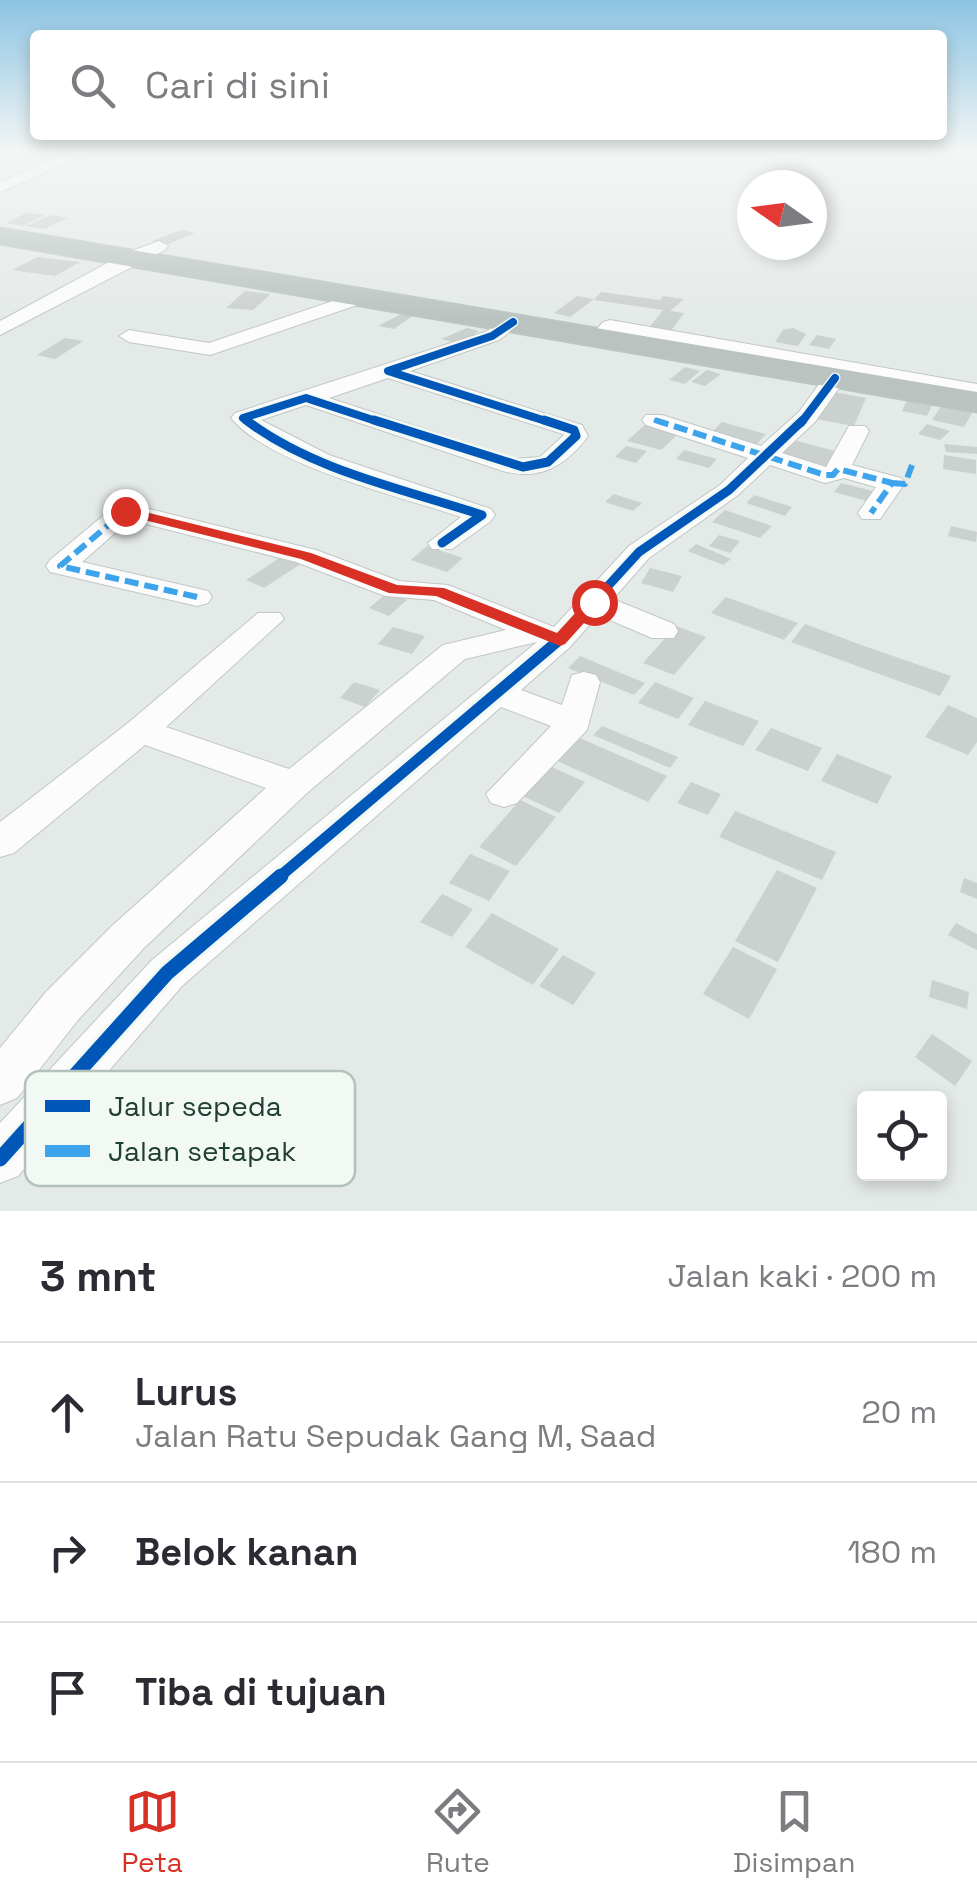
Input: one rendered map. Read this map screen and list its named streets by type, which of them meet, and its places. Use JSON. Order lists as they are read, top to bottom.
{
  "legend": ["Jalur sepeda", "Jalan setapak"],
  "north": "left",
  "page": {
    "search": "Cari di sini",
    "heading": ["3 mnt", "Jalan kaki · 200 m"],
    "list": [
      ["Lurus", "Jalan Ratu Sepudak Gang M, Saad", "20 m"],
      ["Belok kanan", "180 m"],
      "Tiba di tujuan"
    ],
    "nav": ["Peta", "Rute", "Disimpan"]
  }
}
